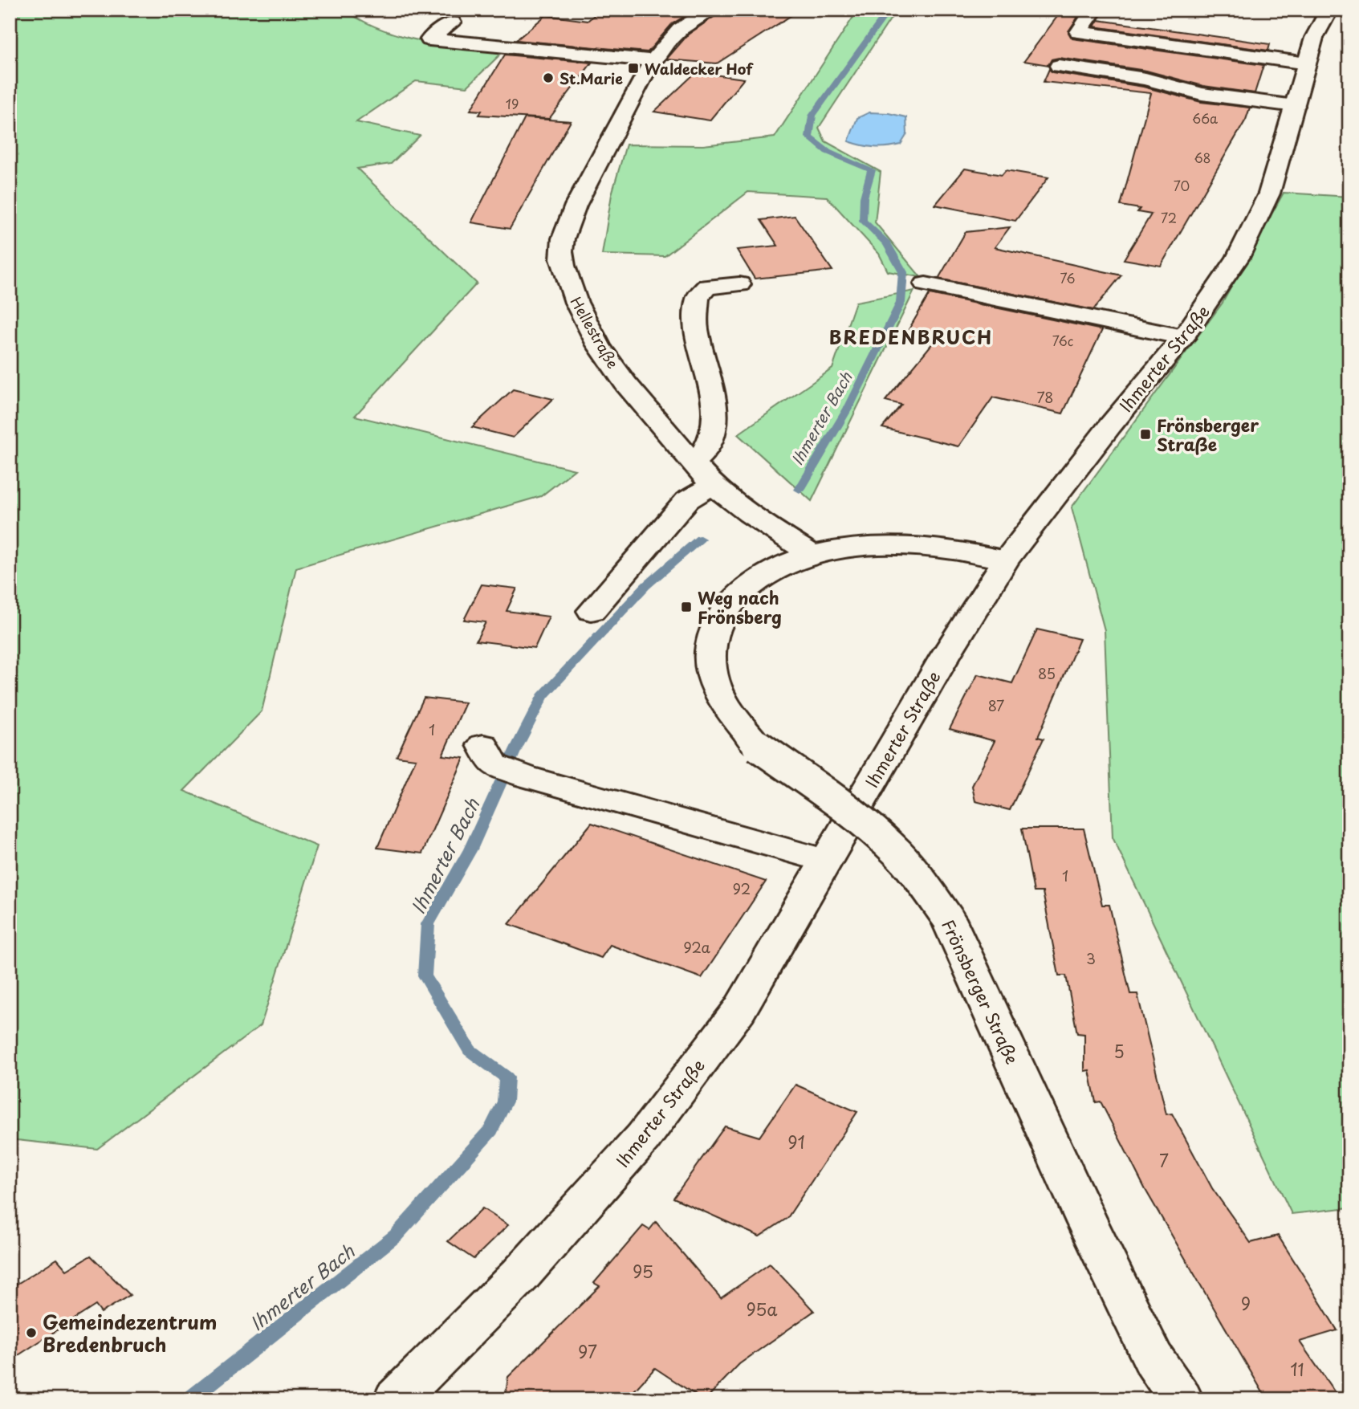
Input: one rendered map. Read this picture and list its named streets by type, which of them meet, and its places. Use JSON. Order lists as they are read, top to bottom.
{
  "streets": {
    "street": ["Hellestraße", "Ihmerter Straße", "Frönsberger Straße"]
  },
  "crossings": [
    ["Hellestraße", "Frönsberger Straße"],
    ["Ihmerter Straße", "Frönsberger Straße"]
  ],
  "districts": ["BREDENBRUCH"],
  "water": ["Ihmerter Bach"],
  "places": {
    "transit": ["Waldecker Hof", "Frönsberger Straße", "Weg nach Frönsberg"],
    "other": ["St.Marie", "Gemeindezentrum Bredenbruch"]
  },
  "house_numbers": [
    "19",
    "66a",
    "68",
    "70",
    "72",
    "76",
    "76c",
    "78",
    "85",
    "87",
    "1",
    "1",
    "92",
    "92a",
    "3",
    "5",
    "91",
    "7",
    "95",
    "9",
    "95a",
    "97",
    "11"
  ]
}
